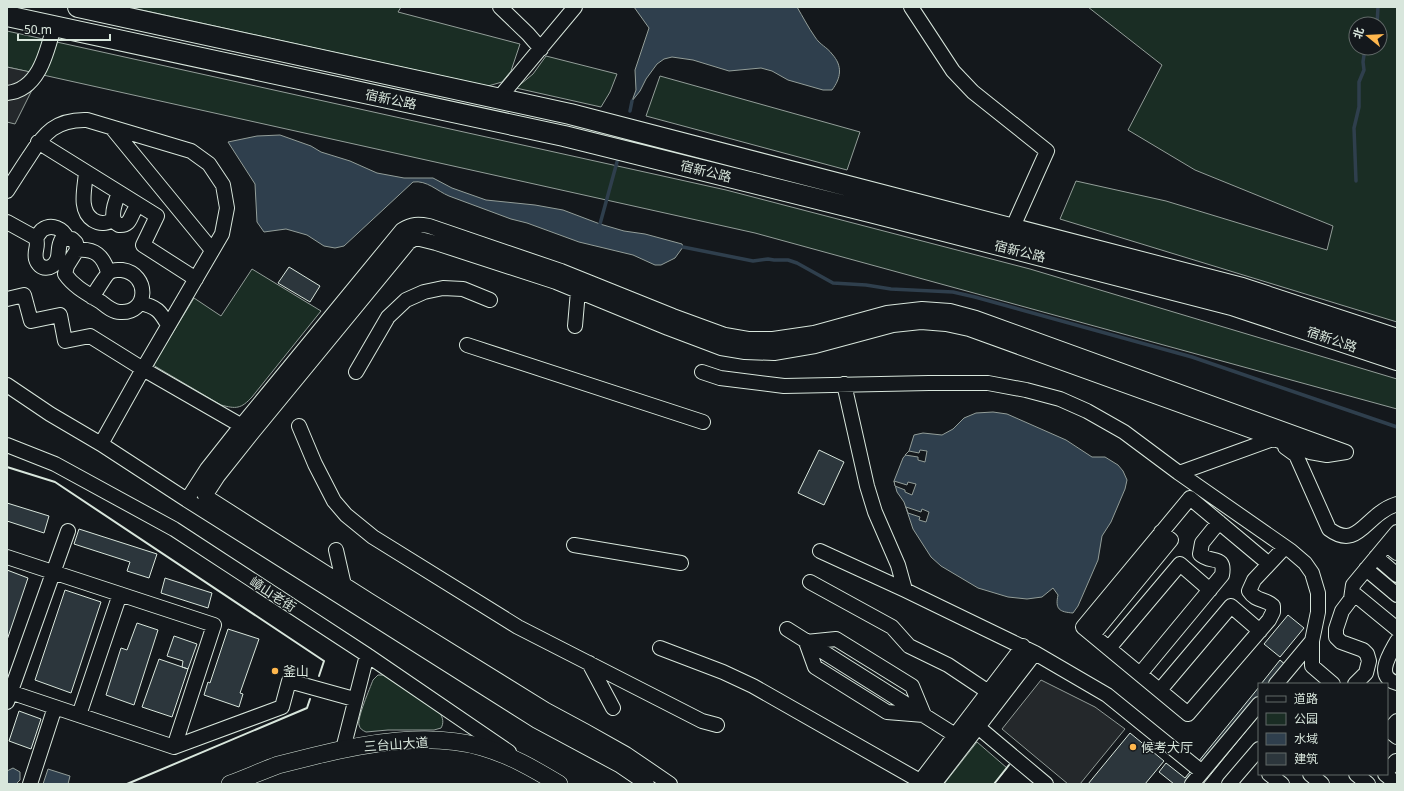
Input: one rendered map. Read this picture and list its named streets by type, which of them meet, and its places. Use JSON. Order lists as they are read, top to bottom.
{
  "streets": {
    "highway": ["宿新公路"],
    "main road": ["三台山大道"],
    "street": ["嶂山老街"]
  },
  "crossings": [
    ["嶂山老街", "三台山大道"]
  ],
  "places": ["釜山", "候考大厅"],
  "legend": [
    "道路",
    "公园",
    "水域",
    "建筑"
  ],
  "scale_bar": "50 m",
  "north": "left"
}
